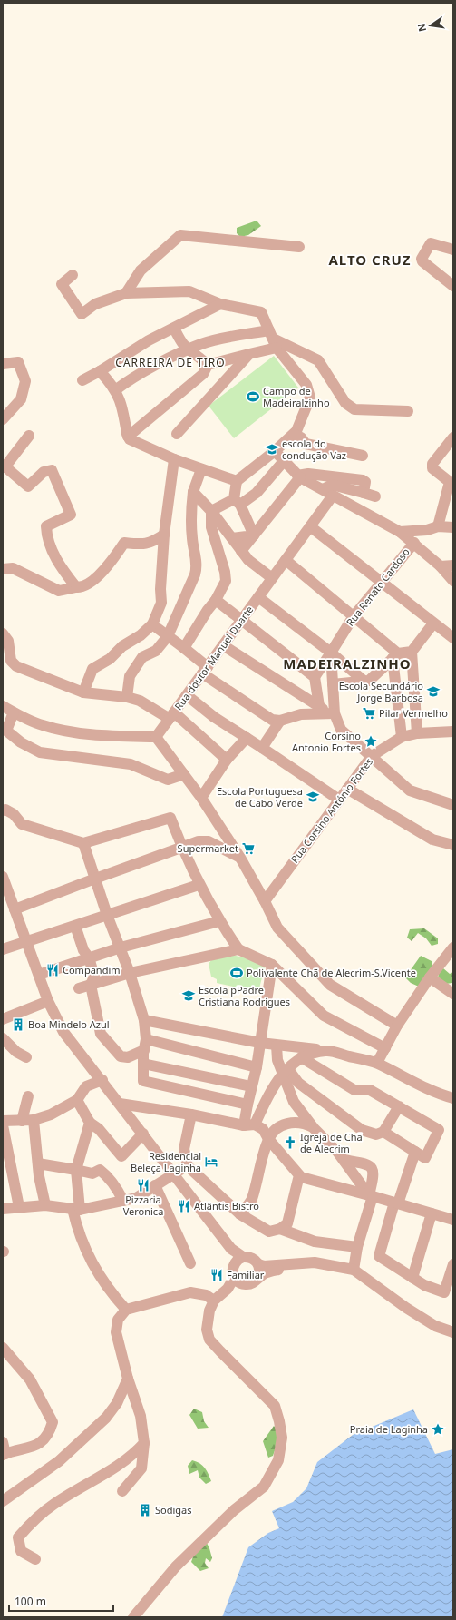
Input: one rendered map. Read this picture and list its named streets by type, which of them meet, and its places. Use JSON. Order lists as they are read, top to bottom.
{
  "streets": {
    "street": ["Rua Renato Cardoso", "Rua doutor Manuel Duarte", "Rua Corsino António Fortes"]
  },
  "districts": ["ALTO CRUZ", "CARREIRA DE TIRO", "MADEIRALZINHO"],
  "places": {
    "sports": ["Campo de Madeiralzinho", "Polivalente Chã de Alecrim-S.Vicente"],
    "school or university": [
      "escola do condução Vaz",
      "Escola Secundário Jorge Barbosa",
      "Escola Portuguesa de Cabo Verde",
      "Escola pPadre Cristiana Rodrigues"
    ],
    "supermarket": ["Pilar Vermelho", "Supermarket"],
    "place": ["Corsino Antonio Fortes", "Praia de Laginha"],
    "restaurant": [
      "Compandim",
      "Pizzaria Veronica",
      "Atlântis Bistro",
      "Familiar"
    ],
    "building": ["Boa Mindelo Azul", "Sodigas"],
    "church": ["Igreja de Chã de Alecrim"],
    "hotel": ["Residencial Beleça Laginha"]
  },
  "scale_bar": "100 m",
  "north": "left"
}
